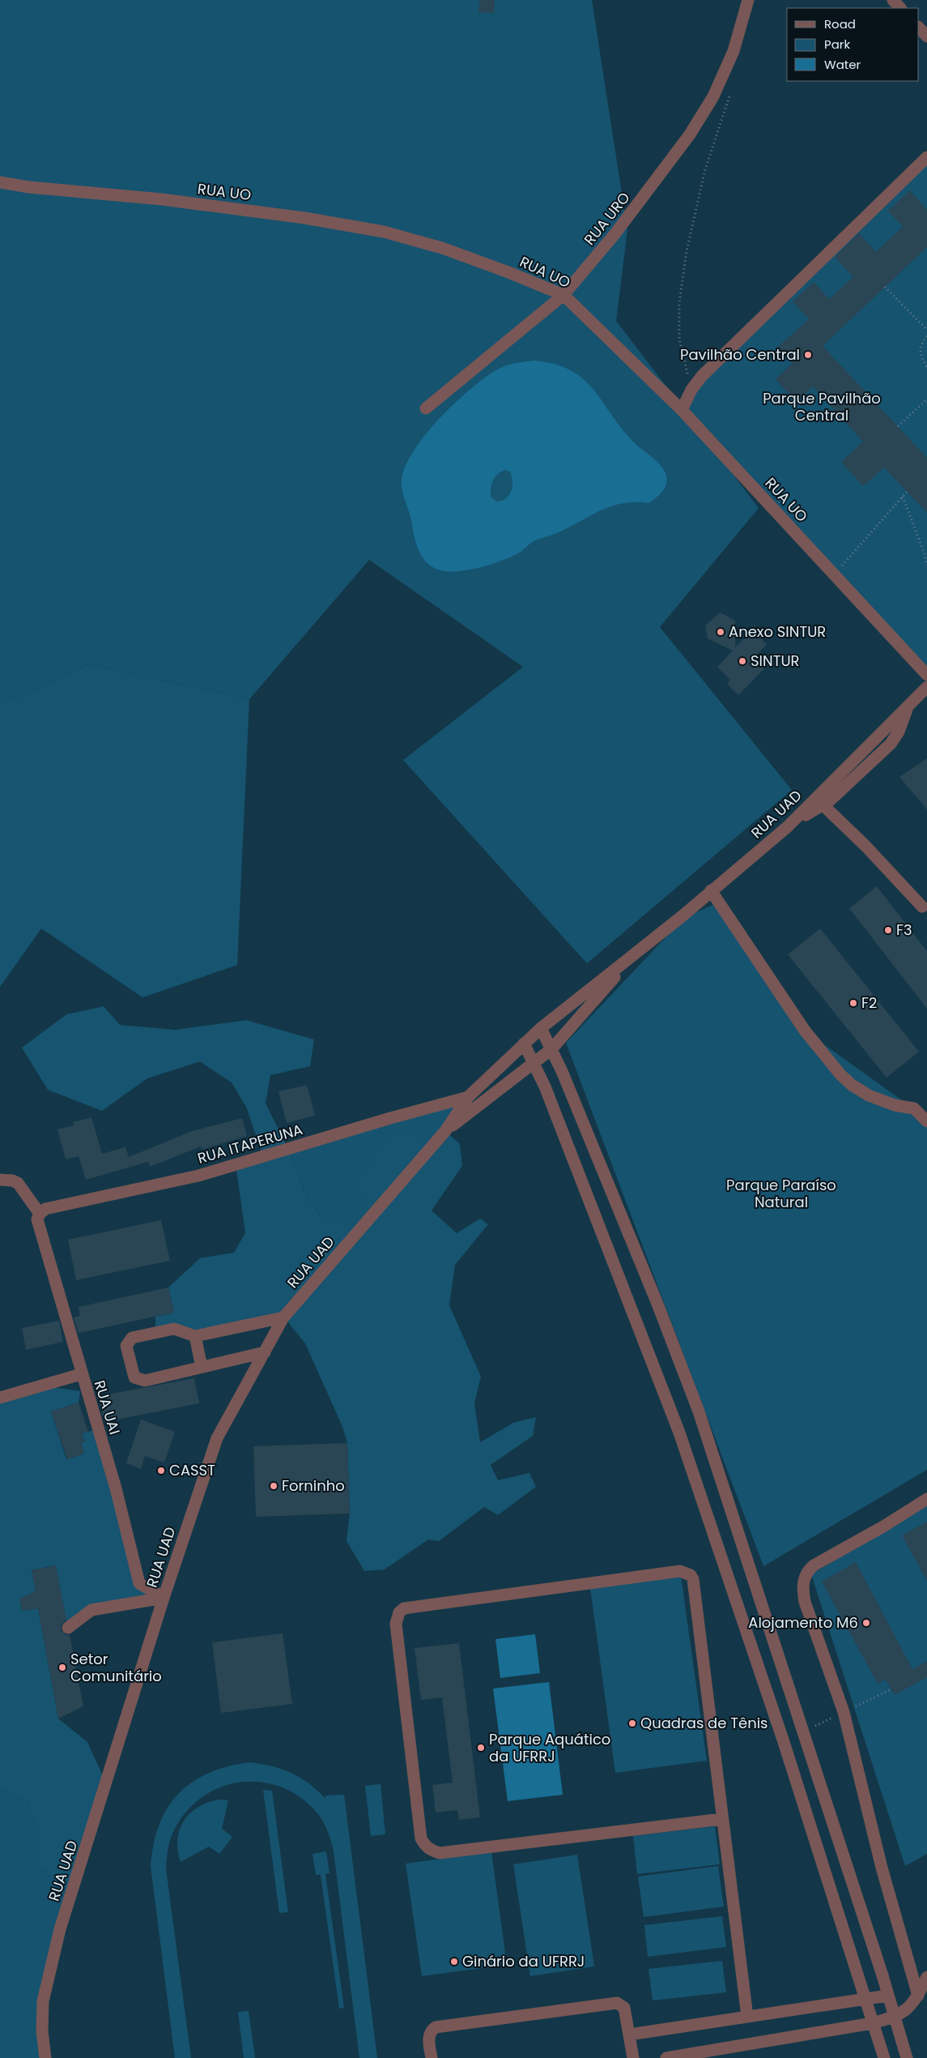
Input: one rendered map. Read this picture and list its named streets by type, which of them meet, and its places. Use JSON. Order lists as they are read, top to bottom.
{
  "streets": {
    "street": [
      "RUA UO",
      "RUA URO",
      "RUA UAD",
      "RUA ITAPERUNA",
      "RUA UAI"
    ]
  },
  "crossings": [
    ["RUA UO", "RUA URO"],
    ["RUA UAD", "RUA ITAPERUNA"],
    ["RUA UAD", "RUA UAI"],
    ["RUA ITAPERUNA", "RUA UAI"]
  ],
  "parks": ["Parque Pavilhão Central", "Parque Paraíso Natural"],
  "places": [
    "Pavilhão Central",
    "Anexo SINTUR",
    "SINTUR",
    "F3",
    "F2",
    "CASST",
    "Forninho",
    "Alojamento M6",
    "Setor Comunitário",
    "Quadras de Tênis",
    "Parque Aquático da UFRRJ",
    "Ginário da UFRRJ"
  ],
  "legend": ["Road", "Park", "Water"]
}
